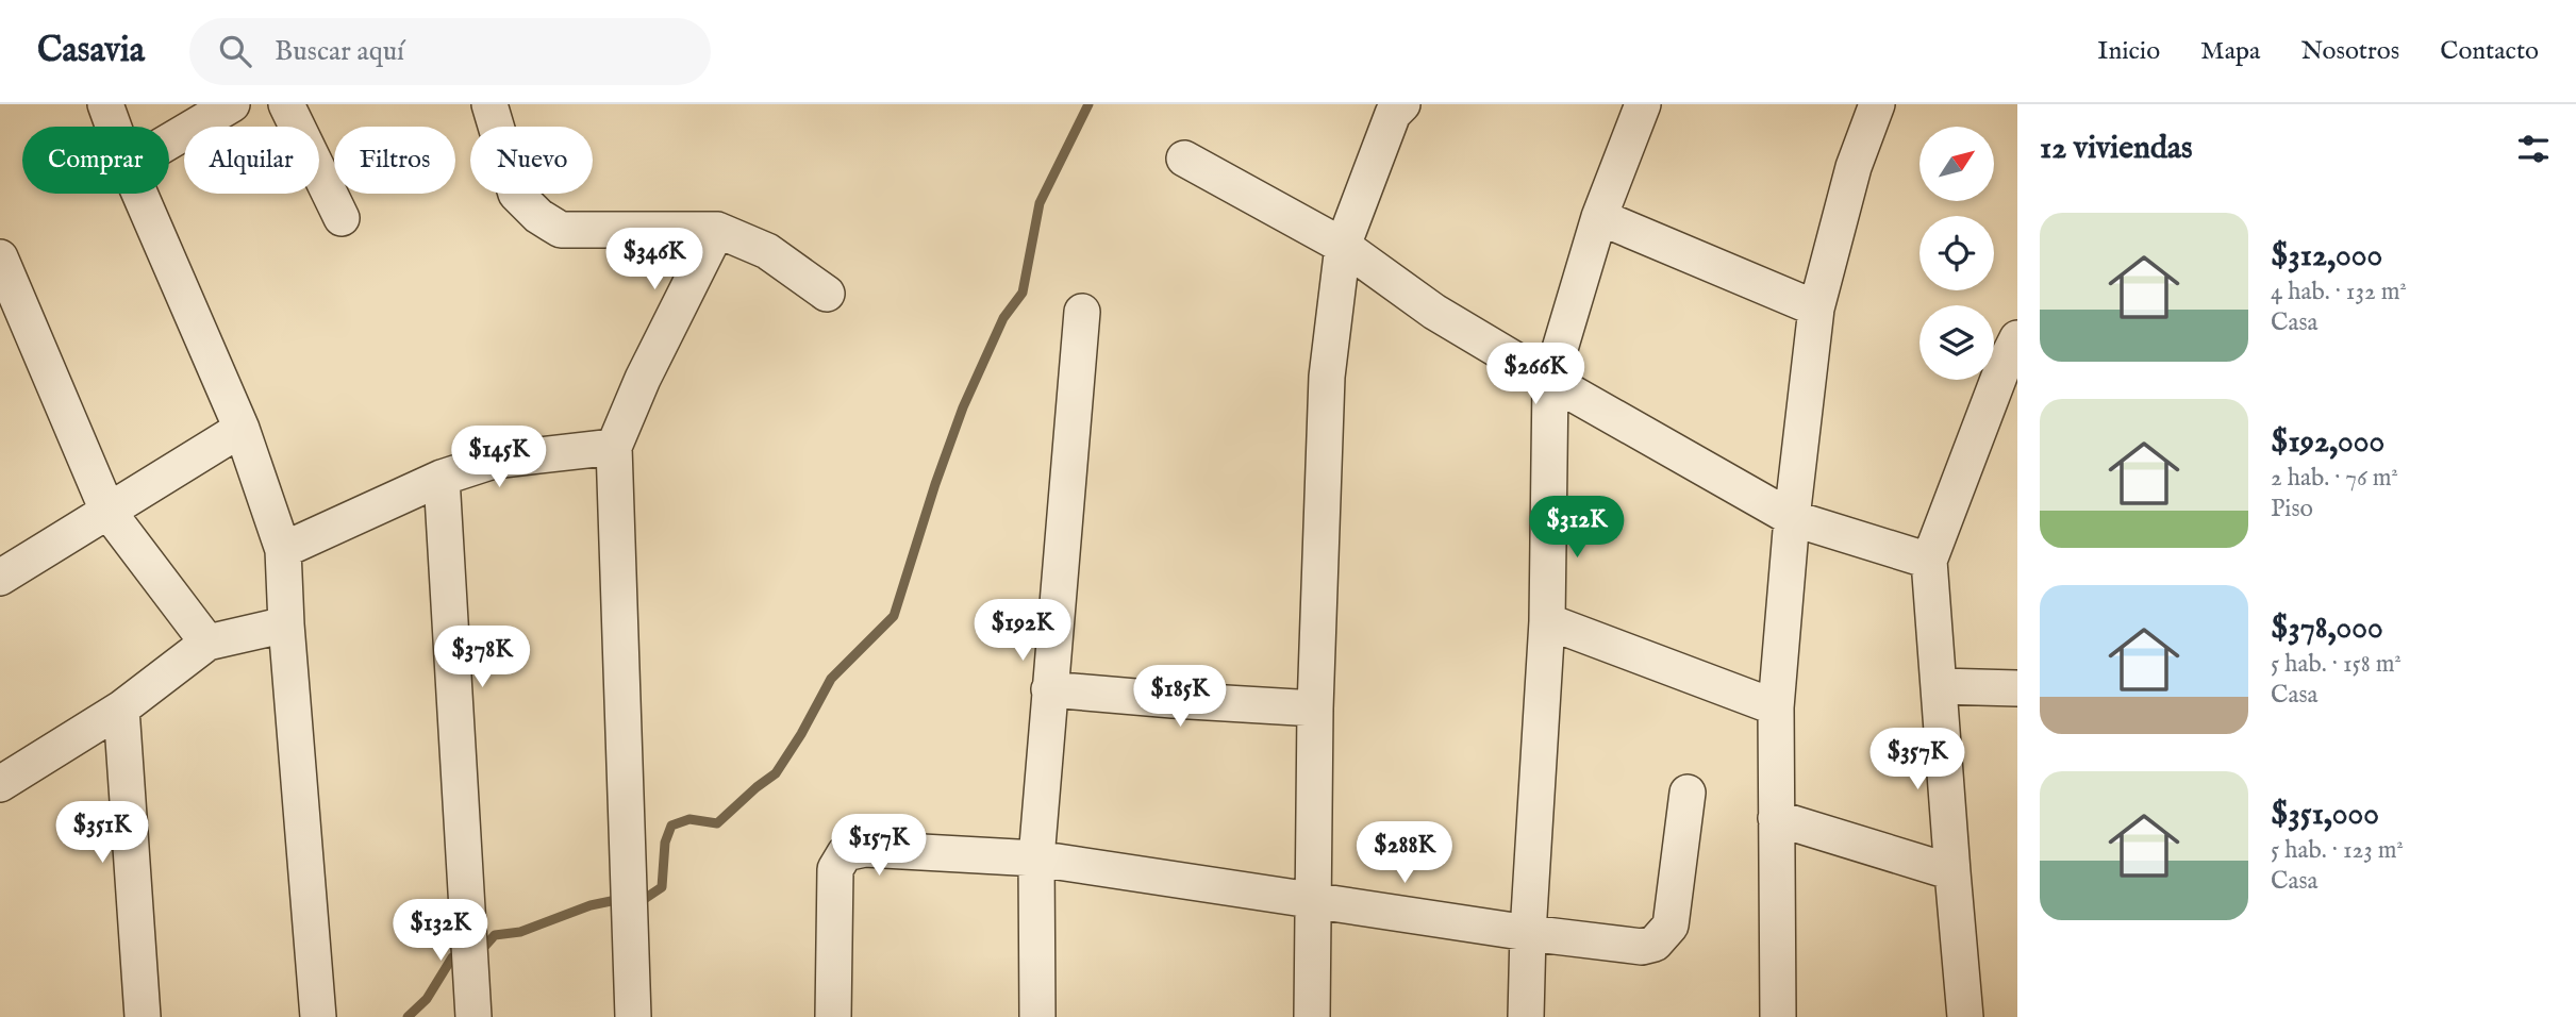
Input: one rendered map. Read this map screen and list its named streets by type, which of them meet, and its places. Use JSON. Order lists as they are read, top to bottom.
{
  "north": "top right",
  "page": {
    "header": "Casavia",
    "search": "Buscar aquí",
    "nav": [
      "Inicio",
      "Mapa",
      "Nosotros",
      "Contacto"
    ],
    "heading": "12 viviendas",
    "chip": [
      "Comprar",
      "Alquilar",
      "Filtros",
      "Nuevo"
    ],
    "list": [
      {
        "name": "$312,000",
        "note": "4 hab. · 132 m² · Casa"
      },
      {
        "name": "$192,000",
        "note": "2 hab. · 76 m² · Piso"
      },
      {
        "name": "$378,000",
        "note": "5 hab. · 158 m² · Casa"
      },
      {
        "name": "$351,000",
        "note": "5 hab. · 123 m² · Casa"
      }
    ],
    "price": [
      "$346K",
      "$266K",
      "$145K",
      "$312K",
      "$192K",
      "$378K",
      "$185K",
      "$357K",
      "$351K",
      "$157K",
      "$288K",
      "$132K"
    ]
  }
}
